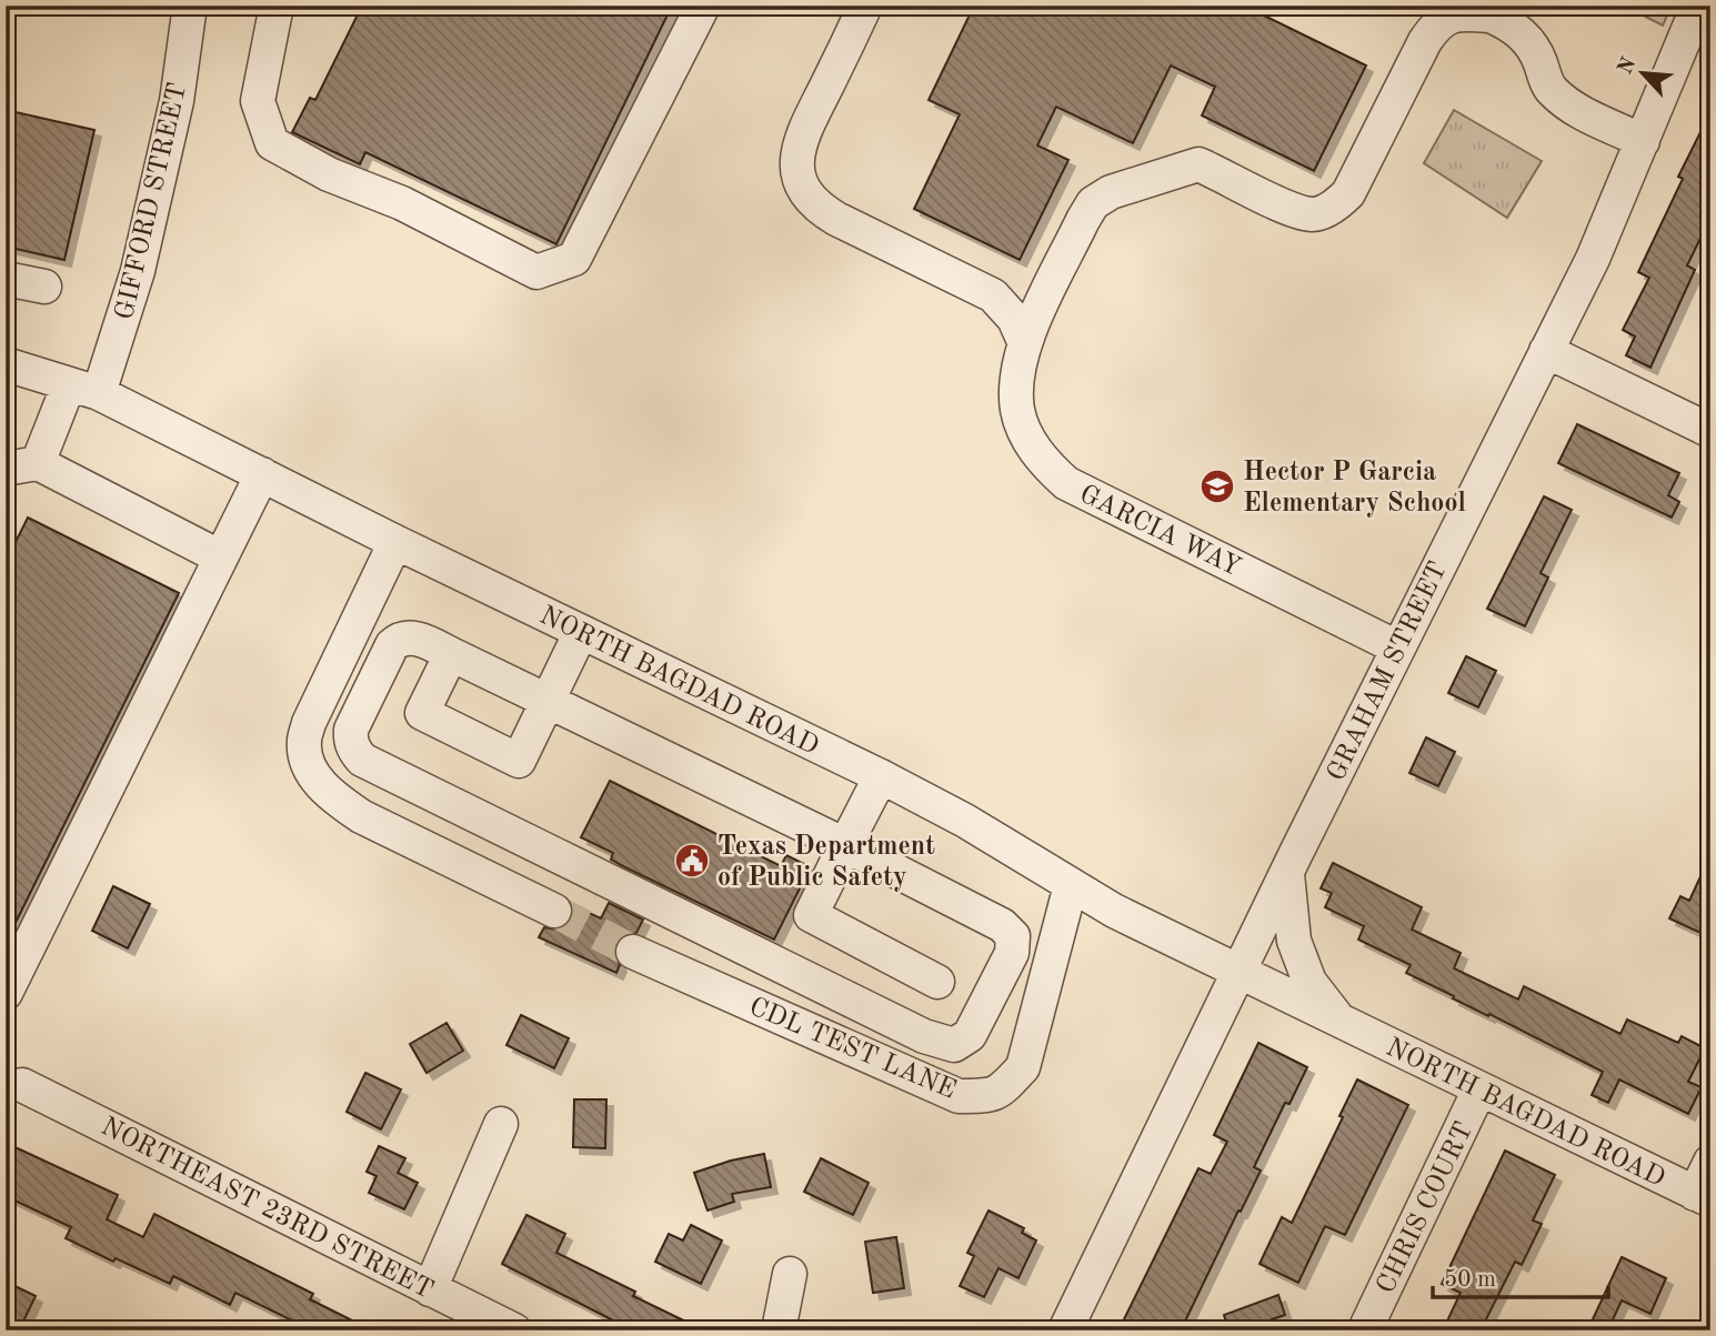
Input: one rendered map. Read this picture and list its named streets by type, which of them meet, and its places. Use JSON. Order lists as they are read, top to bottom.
{
  "streets": {
    "street": [
      "GIFFORD STREET",
      "GARCIA WAY",
      "GRAHAM STREET",
      "NORTH BAGDAD ROAD",
      "CDL TEST LANE",
      "NORTHEAST 23RD STREET",
      "CHRIS COURT"
    ]
  },
  "crossings": [
    ["GIFFORD STREET", "NORTH BAGDAD ROAD"],
    ["GARCIA WAY", "GRAHAM STREET"],
    ["GRAHAM STREET", "NORTH BAGDAD ROAD"],
    ["NORTH BAGDAD ROAD", "CDL TEST LANE"],
    ["NORTH BAGDAD ROAD", "CHRIS COURT"]
  ],
  "places": {
    "school or university": ["Hector P Garcia Elementary School"],
    "public building": ["Texas Department of Public Safety"]
  },
  "scale_bar": "50 m",
  "north": "top left"
}
